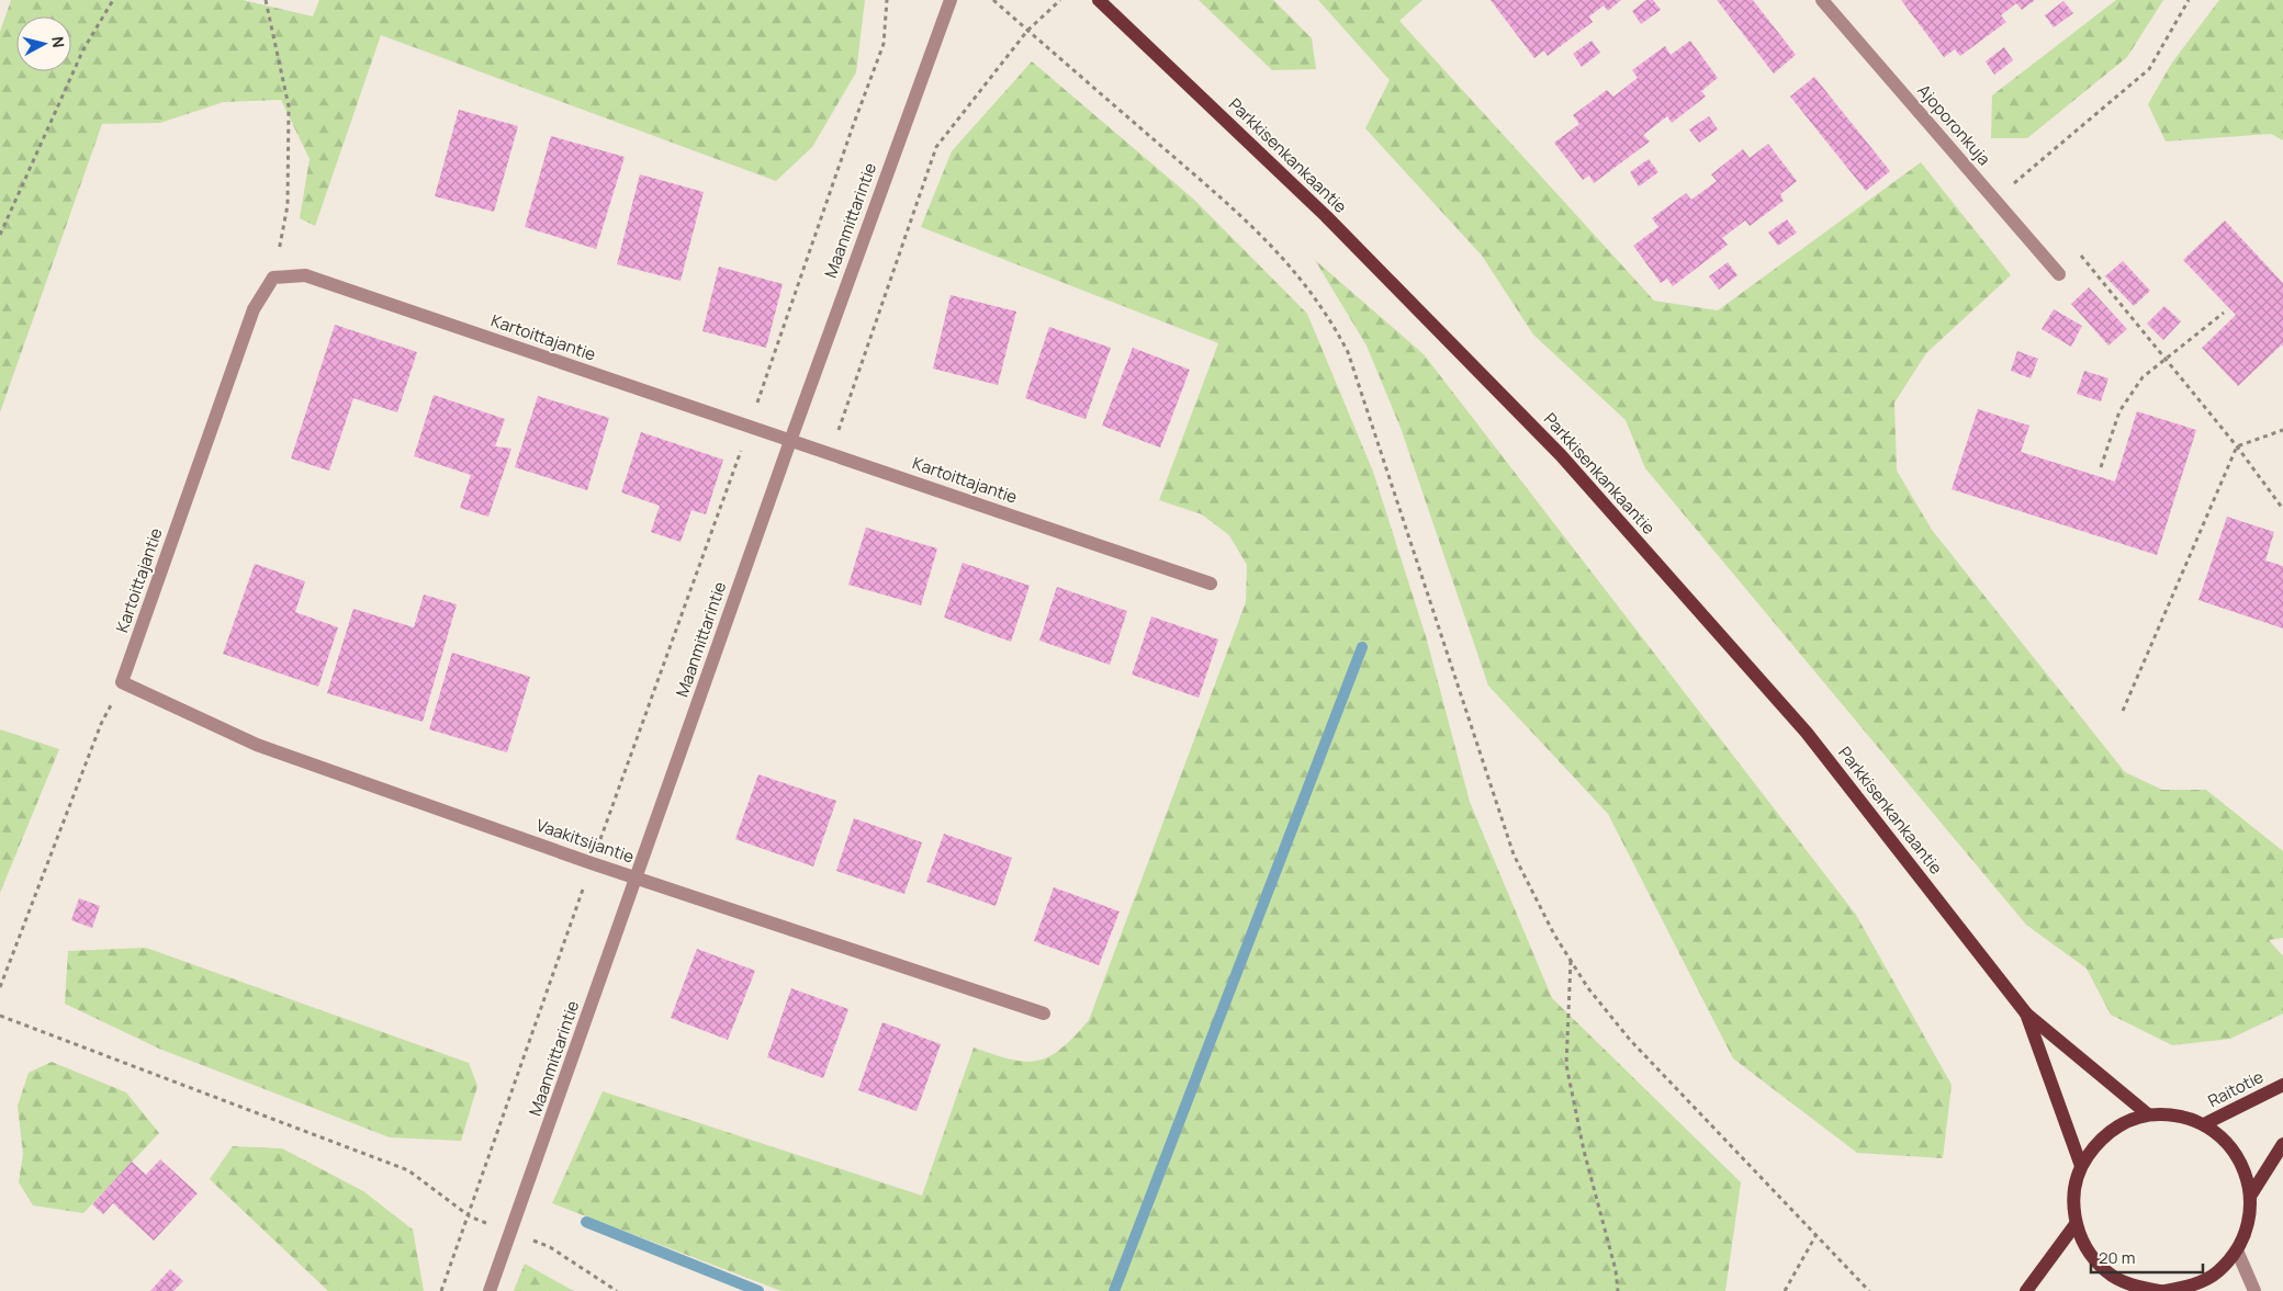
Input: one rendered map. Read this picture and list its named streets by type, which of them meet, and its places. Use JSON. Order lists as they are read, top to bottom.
{
  "streets": {
    "main road": ["Parkkisenkankaantie", "Raitotie"],
    "street": [
      "Ajoporonkuja",
      "Maanmittarintie",
      "Kartoittajantie",
      "Vaakitsijantie"
    ]
  },
  "crossings": [
    ["Parkkisenkankaantie", "Raitotie"],
    ["Maanmittarintie", "Kartoittajantie"],
    ["Maanmittarintie", "Vaakitsijantie"],
    ["Kartoittajantie", "Vaakitsijantie"]
  ],
  "scale_bar": "20 m",
  "north": "right"
}
